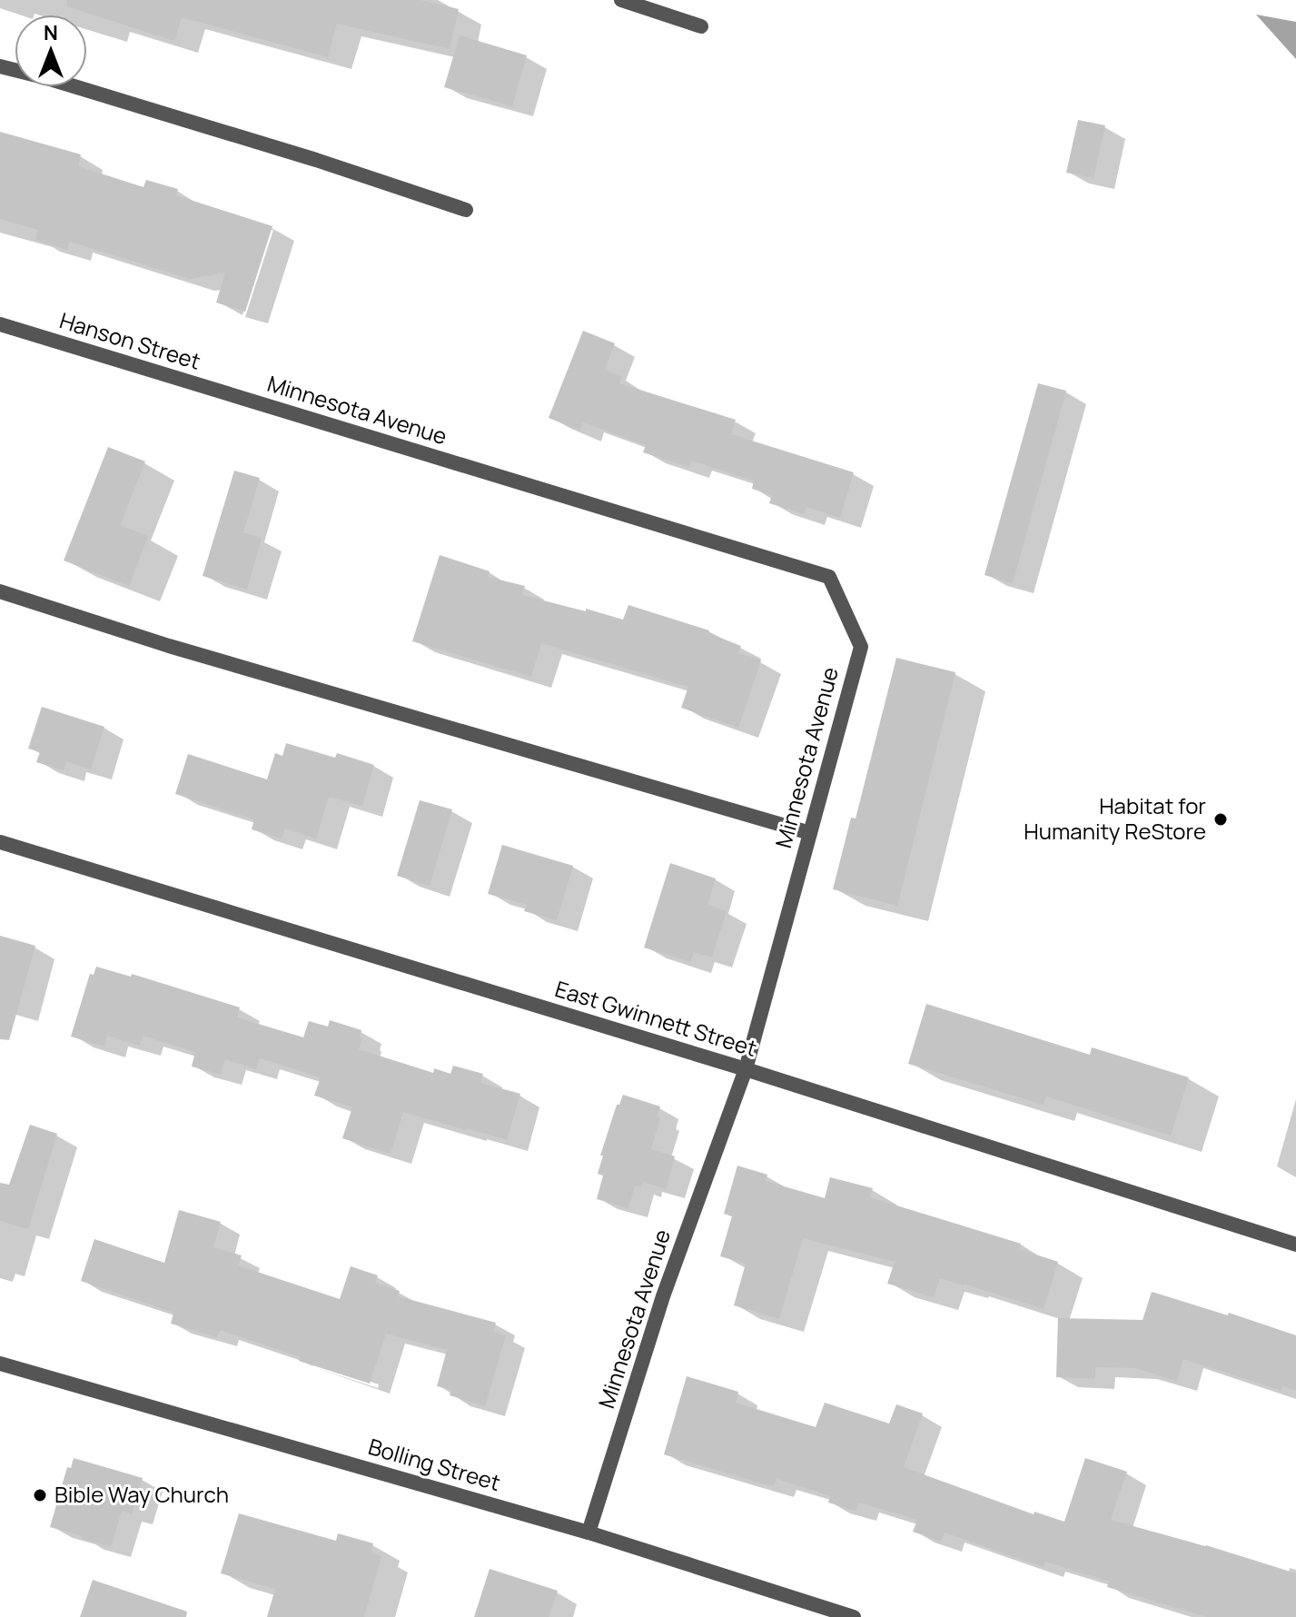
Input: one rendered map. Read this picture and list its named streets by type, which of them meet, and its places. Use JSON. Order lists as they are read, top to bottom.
{
  "streets": {
    "street": [
      "Hanson Street",
      "Minnesota Avenue",
      "East Gwinnett Street",
      "Bolling Street"
    ]
  },
  "crossings": [
    ["Hanson Street", "Minnesota Avenue"],
    ["Minnesota Avenue", "East Gwinnett Street"],
    ["Minnesota Avenue", "Bolling Street"]
  ],
  "places": ["Habitat for Humanity ReStore", "Bible Way Church"],
  "north": "top"
}
